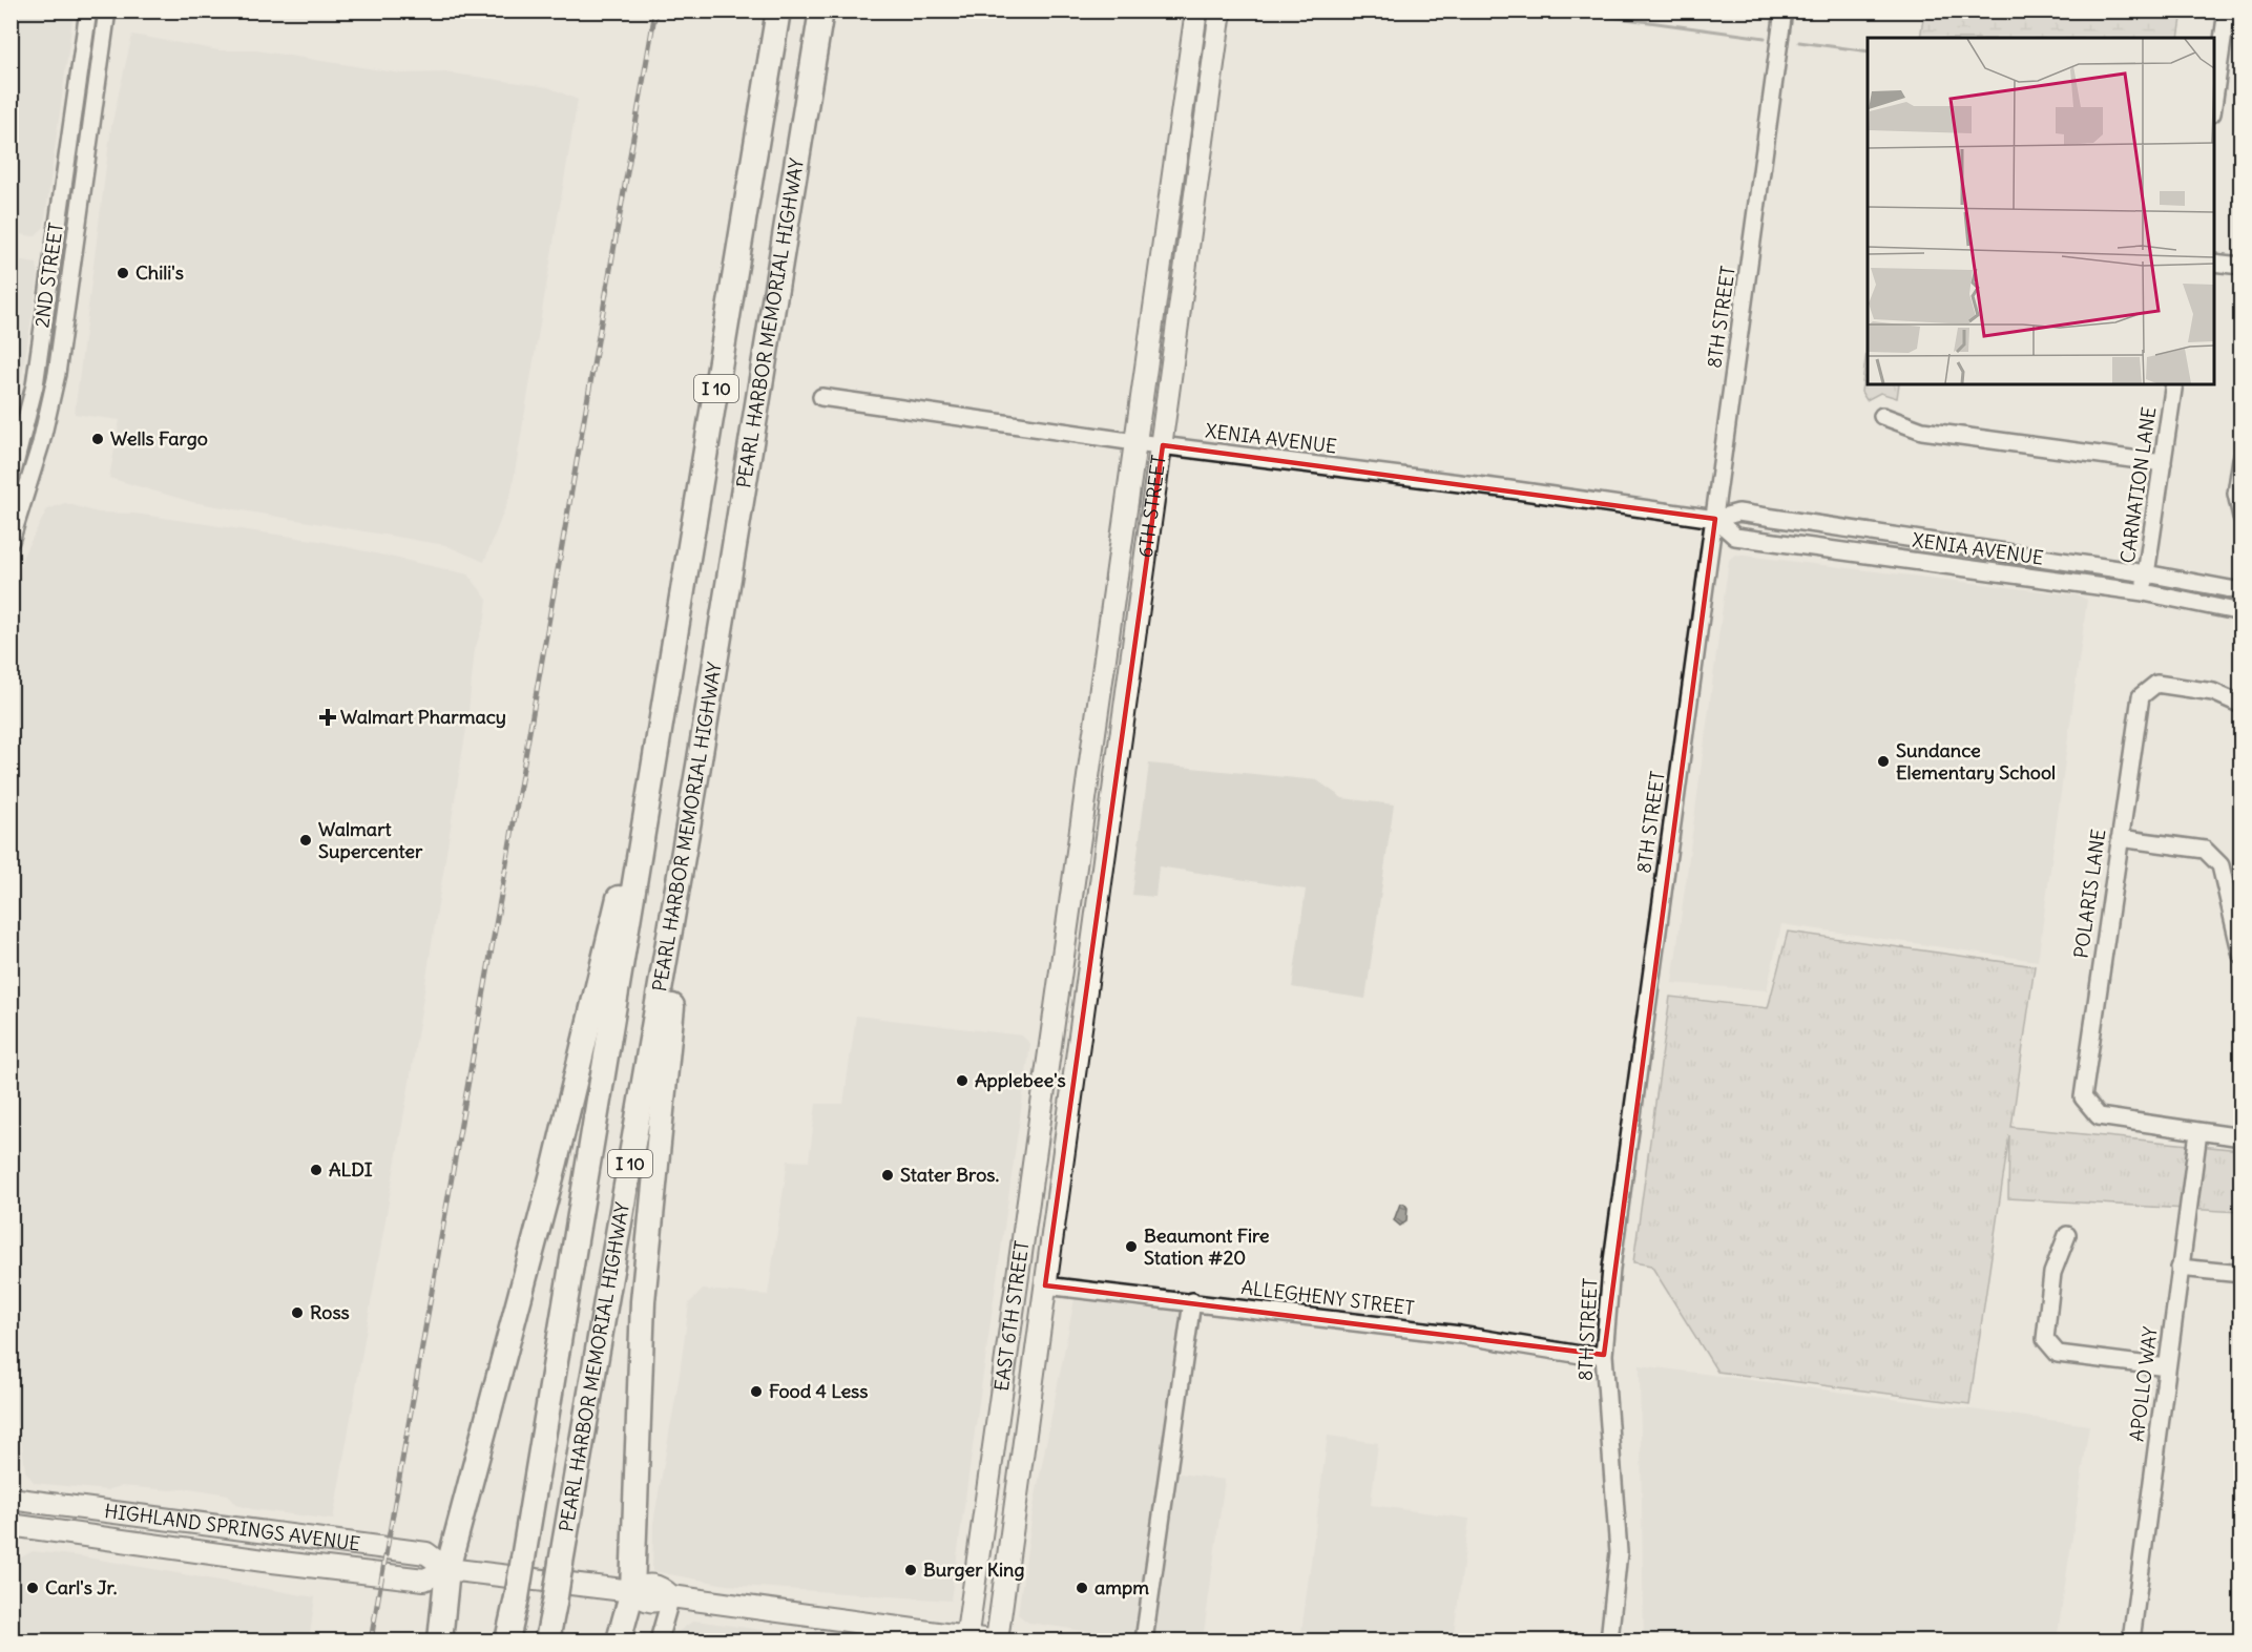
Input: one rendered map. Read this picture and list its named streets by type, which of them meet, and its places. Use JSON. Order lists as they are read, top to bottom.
{
  "streets": {
    "highway": ["PEARL HARBOR MEMORIAL HIGHWAY", "I 10"],
    "main road": ["6TH STREET", "EAST 6TH STREET", "HIGHLAND SPRINGS AVENUE"],
    "street": [
      "2ND STREET",
      "8TH STREET",
      "XENIA AVENUE",
      "CARNATION LANE",
      "POLARIS LANE",
      "ALLEGHENY STREET",
      "APOLLO WAY"
    ]
  },
  "crossings": [
    ["8TH STREET", "XENIA AVENUE"],
    ["8TH STREET", "ALLEGHENY STREET"],
    ["XENIA AVENUE", "CARNATION LANE"],
    ["XENIA AVENUE", "6TH STREET"],
    ["6TH STREET", "EAST 6TH STREET"],
    ["POLARIS LANE", "APOLLO WAY"],
    ["ALLEGHENY STREET", "EAST 6TH STREET"],
    ["EAST 6TH STREET", "HIGHLAND SPRINGS AVENUE"]
  ],
  "places": {
    "other": [
      "Chili's",
      "Wells Fargo",
      "Sundance Elementary School",
      "Walmart Supercenter",
      "Applebee's",
      "ALDI",
      "Stater Bros.",
      "Beaumont Fire Station #20",
      "Ross",
      "Food 4 Less",
      "Burger King",
      "Carl's Jr.",
      "ampm"
    ],
    "health": ["Walmart Pharmacy"]
  }
}
